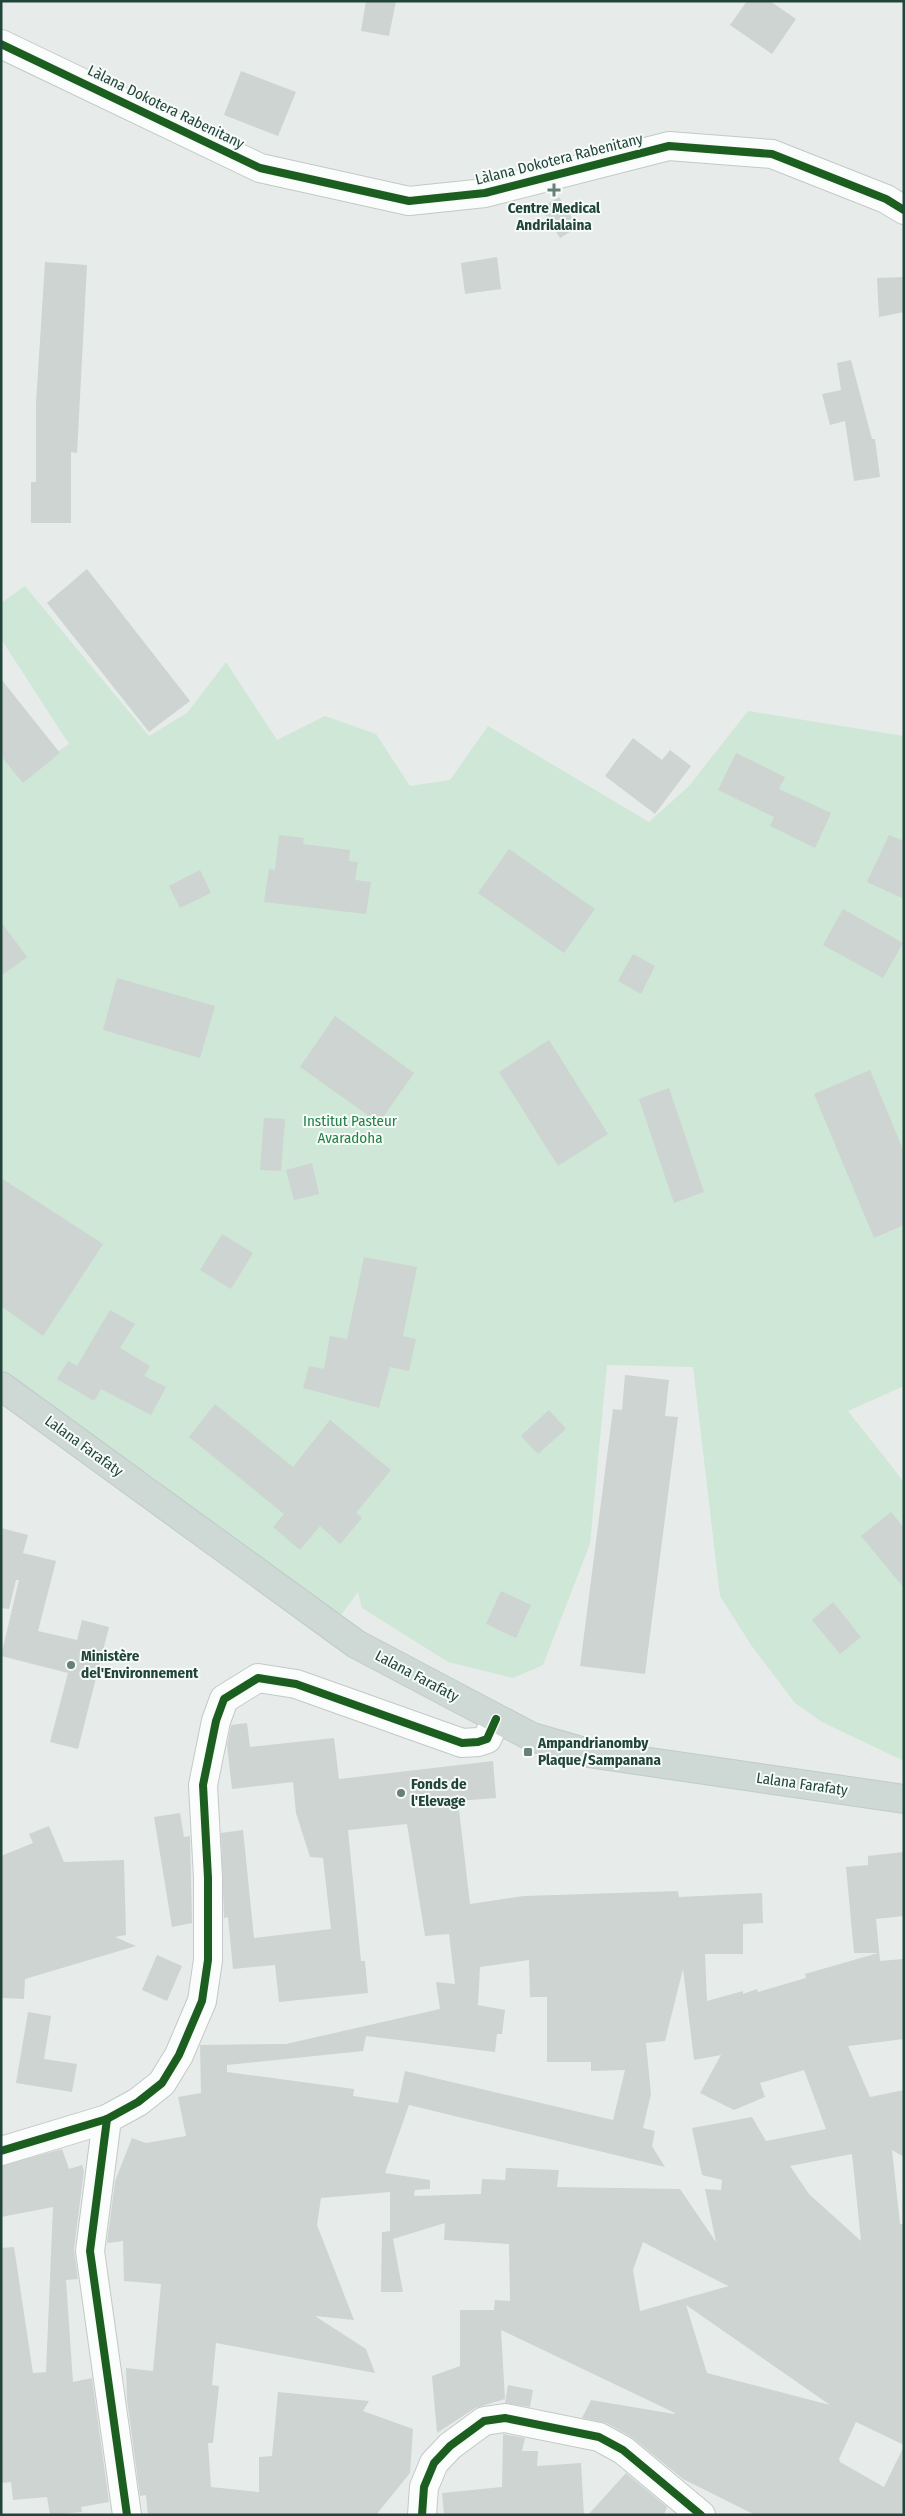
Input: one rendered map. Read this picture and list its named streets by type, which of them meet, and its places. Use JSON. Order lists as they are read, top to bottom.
{
  "streets": {
    "main road": ["Lalana Farafaty"],
    "street": ["Làlana Dokotera Rabenitany"]
  },
  "parks": ["Institut Pasteur Avaradoha"],
  "places": {
    "health": ["Centre Medical Andrilalaina"],
    "other": ["Ministère del'Environnement", "Fonds de l'Elevage"],
    "transit": ["Ampandrianomby Plaque/Sampanana"]
  }
}
